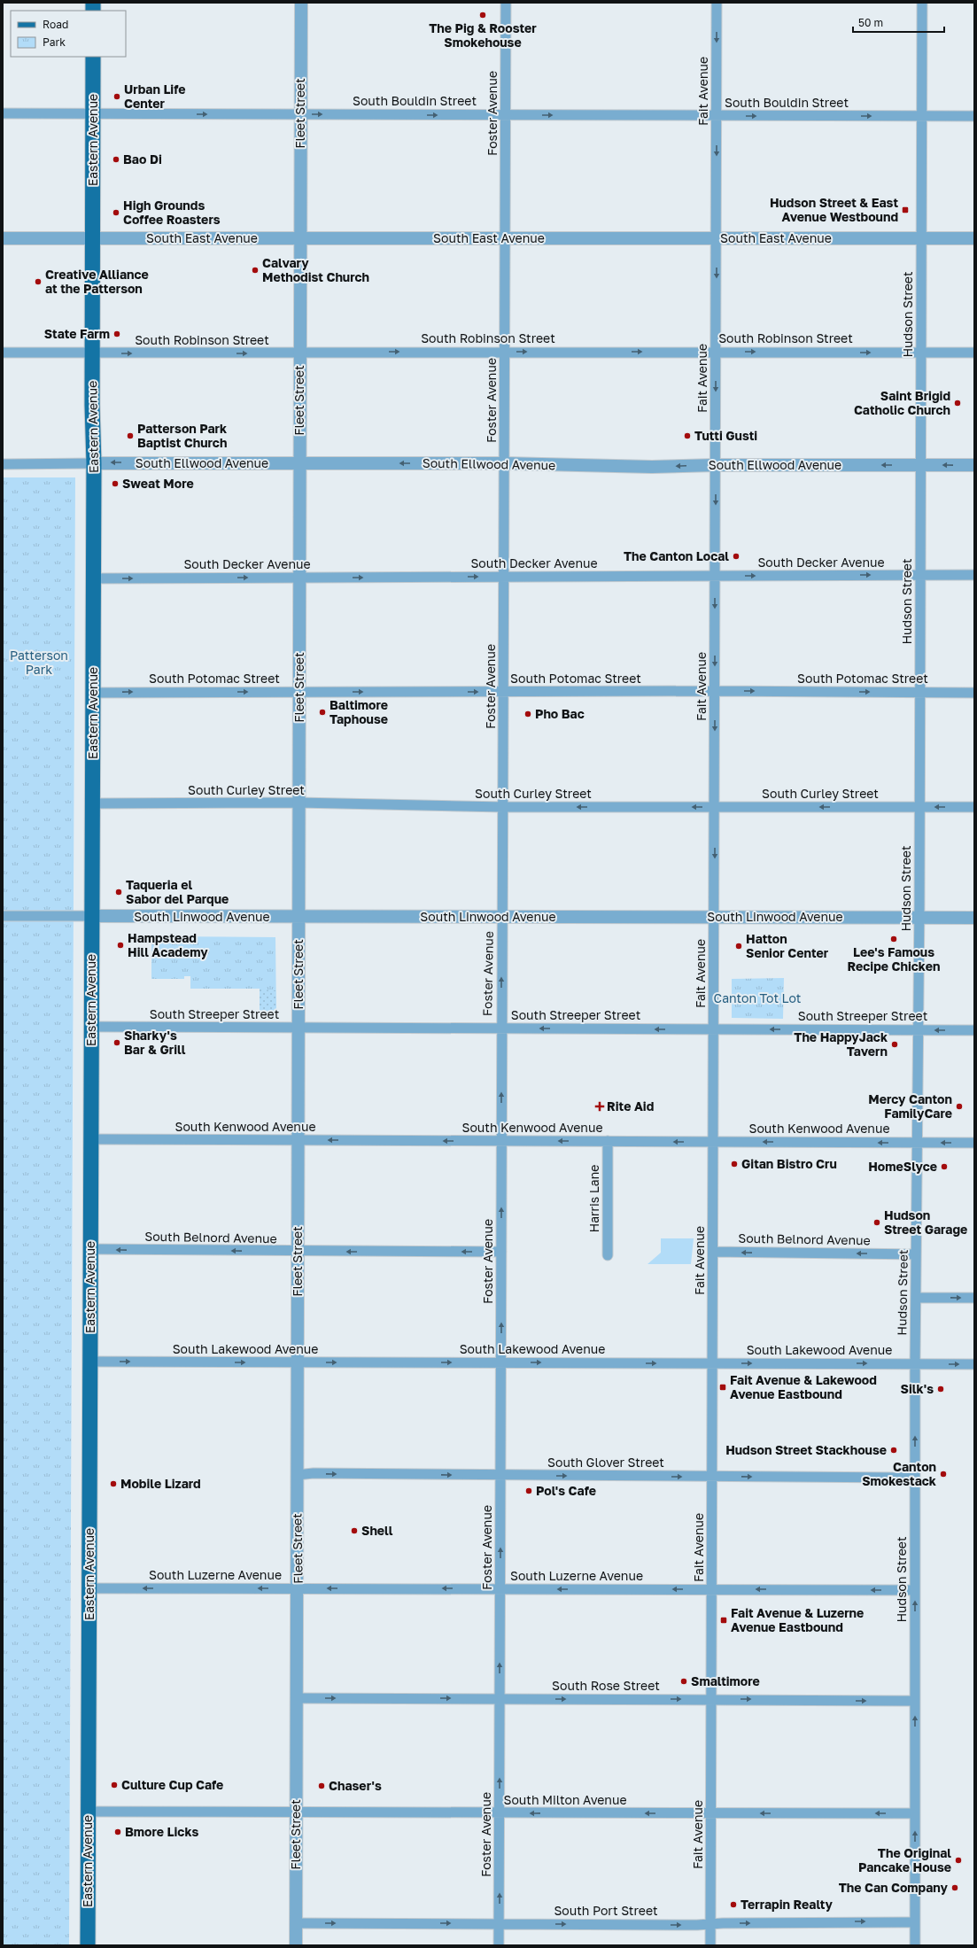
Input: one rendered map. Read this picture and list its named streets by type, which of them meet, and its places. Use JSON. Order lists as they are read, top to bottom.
{
  "streets": {
    "main road": ["Eastern Avenue"],
    "street": [
      "Fait Avenue",
      "South Bouldin Street",
      "Fleet Street",
      "Foster Avenue",
      "South East Avenue",
      "Hudson Street",
      "South Robinson Street",
      "South Ellwood Avenue",
      "South Decker Avenue",
      "South Potomac Street",
      "South Curley Street",
      "South Linwood Avenue",
      "South Streeper Street",
      "South Kenwood Avenue",
      "Harris Lane",
      "South Belnord Avenue",
      "South Lakewood Avenue",
      "South Glover Street",
      "South Luzerne Avenue",
      "South Rose Street",
      "South Milton Avenue",
      "South Port Street"
    ]
  },
  "crossings": [
    ["Fait Avenue", "South Bouldin Street"],
    ["Fait Avenue", "South East Avenue"],
    ["Fait Avenue", "South Robinson Street"],
    ["Fait Avenue", "South Ellwood Avenue"],
    ["Fait Avenue", "South Decker Avenue"],
    ["Fait Avenue", "South Potomac Street"],
    ["Fait Avenue", "South Curley Street"],
    ["Fait Avenue", "South Linwood Avenue"],
    ["Fait Avenue", "South Streeper Street"],
    ["Fait Avenue", "South Kenwood Avenue"],
    ["Fait Avenue", "South Belnord Avenue"],
    ["Fait Avenue", "South Lakewood Avenue"],
    ["Fait Avenue", "South Glover Street"],
    ["Fait Avenue", "South Luzerne Avenue"],
    ["Fait Avenue", "South Rose Street"],
    ["Fait Avenue", "South Milton Avenue"],
    ["Fait Avenue", "South Port Street"],
    ["South Bouldin Street", "Fleet Street"],
    ["South Bouldin Street", "Foster Avenue"],
    ["South Bouldin Street", "Eastern Avenue"],
    ["South Bouldin Street", "Hudson Street"],
    ["Fleet Street", "South East Avenue"],
    ["Fleet Street", "South Robinson Street"],
    ["Fleet Street", "South Ellwood Avenue"],
    ["Fleet Street", "South Decker Avenue"],
    ["Fleet Street", "South Potomac Street"],
    ["Fleet Street", "South Curley Street"],
    ["Fleet Street", "South Linwood Avenue"],
    ["Fleet Street", "South Streeper Street"],
    ["Fleet Street", "South Kenwood Avenue"],
    ["Fleet Street", "South Belnord Avenue"],
    ["Fleet Street", "South Lakewood Avenue"],
    ["Fleet Street", "South Glover Street"],
    ["Fleet Street", "South Luzerne Avenue"],
    ["Fleet Street", "South Rose Street"],
    ["Fleet Street", "South Milton Avenue"],
    ["Fleet Street", "South Port Street"],
    ["Foster Avenue", "South East Avenue"],
    ["Foster Avenue", "South Robinson Street"],
    ["Foster Avenue", "South Ellwood Avenue"],
    ["Foster Avenue", "South Decker Avenue"],
    ["Foster Avenue", "South Potomac Street"],
    ["Foster Avenue", "South Curley Street"],
    ["Foster Avenue", "South Linwood Avenue"],
    ["Foster Avenue", "South Streeper Street"],
    ["Foster Avenue", "South Kenwood Avenue"],
    ["Foster Avenue", "South Belnord Avenue"],
    ["Foster Avenue", "South Lakewood Avenue"],
    ["Foster Avenue", "South Glover Street"],
    ["Foster Avenue", "South Luzerne Avenue"],
    ["Foster Avenue", "South Rose Street"],
    ["Foster Avenue", "South Milton Avenue"],
    ["Foster Avenue", "South Port Street"],
    ["Eastern Avenue", "South East Avenue"],
    ["Eastern Avenue", "South Robinson Street"],
    ["Eastern Avenue", "South Ellwood Avenue"],
    ["Eastern Avenue", "South Decker Avenue"],
    ["Eastern Avenue", "South Potomac Street"],
    ["Eastern Avenue", "South Curley Street"],
    ["Eastern Avenue", "South Linwood Avenue"],
    ["Eastern Avenue", "South Streeper Street"],
    ["Eastern Avenue", "South Kenwood Avenue"],
    ["Eastern Avenue", "South Belnord Avenue"],
    ["Eastern Avenue", "South Lakewood Avenue"],
    ["Eastern Avenue", "South Luzerne Avenue"],
    ["Eastern Avenue", "South Milton Avenue"],
    ["South East Avenue", "Hudson Street"],
    ["Hudson Street", "South Robinson Street"],
    ["Hudson Street", "South Ellwood Avenue"],
    ["Hudson Street", "South Decker Avenue"],
    ["Hudson Street", "South Potomac Street"],
    ["Hudson Street", "South Curley Street"],
    ["Hudson Street", "South Linwood Avenue"],
    ["Hudson Street", "South Streeper Street"],
    ["Hudson Street", "South Kenwood Avenue"],
    ["Hudson Street", "South Belnord Avenue"],
    ["Hudson Street", "South Lakewood Avenue"],
    ["Hudson Street", "South Glover Street"],
    ["Hudson Street", "South Luzerne Avenue"],
    ["Hudson Street", "South Rose Street"],
    ["Hudson Street", "South Milton Avenue"],
    ["Hudson Street", "South Port Street"],
    ["South Kenwood Avenue", "Harris Lane"]
  ],
  "one_way": [
    "Fait Avenue",
    "South Bouldin Street",
    "Foster Avenue",
    "South Robinson Street",
    "South Ellwood Avenue",
    "South Decker Avenue",
    "South Potomac Street",
    "South Curley Street",
    "South Streeper Street",
    "South Kenwood Avenue",
    "South Belnord Avenue",
    "South Lakewood Avenue",
    "South Glover Street",
    "South Luzerne Avenue",
    "South Rose Street",
    "South Milton Avenue",
    "South Port Street"
  ],
  "parks": ["Patterson Park", "Canton Tot Lot"],
  "places": {
    "other": [
      "The Pig & Rooster Smokehouse",
      "Urban Life Center",
      "Bao Di",
      "High Grounds Coffee Roasters",
      "Calvary Methodist Church",
      "Creative Alliance at the Patterson",
      "State Farm",
      "Saint Brigid Catholic Church",
      "Patterson Park Baptist Church",
      "Tutti Gusti",
      "Sweat More",
      "The Canton Local",
      "Baltimore Taphouse",
      "Pho Bac",
      "Taqueria el Sabor del Parque",
      "Lee's Famous Recipe Chicken",
      "Hampstead Hill Academy",
      "Hatton Senior Center",
      "Sharky's Bar & Grill",
      "The HappyJack Tavern",
      "Mercy Canton FamilyCare",
      "Gitan Bistro Cru",
      "HomeSlyce",
      "Hudson Street Garage",
      "Silk's",
      "Hudson Street Stackhouse",
      "Canton Smokestack",
      "Mobile Lizard",
      "Pol's Cafe",
      "Shell",
      "Smaltimore",
      "Culture Cup Cafe",
      "Chaser's",
      "Bmore Licks",
      "The Original Pancake House",
      "The Can Company",
      "Terrapin Realty"
    ],
    "transit": ["Hudson Street & East Avenue Westbound", "Fait Avenue & Lakewood Avenue Eastbound", "Fait Avenue & Luzerne Avenue Eastbound"],
    "health": ["Rite Aid"]
  },
  "legend": ["Road", "Park"],
  "scale_bar": "50 m"
}
